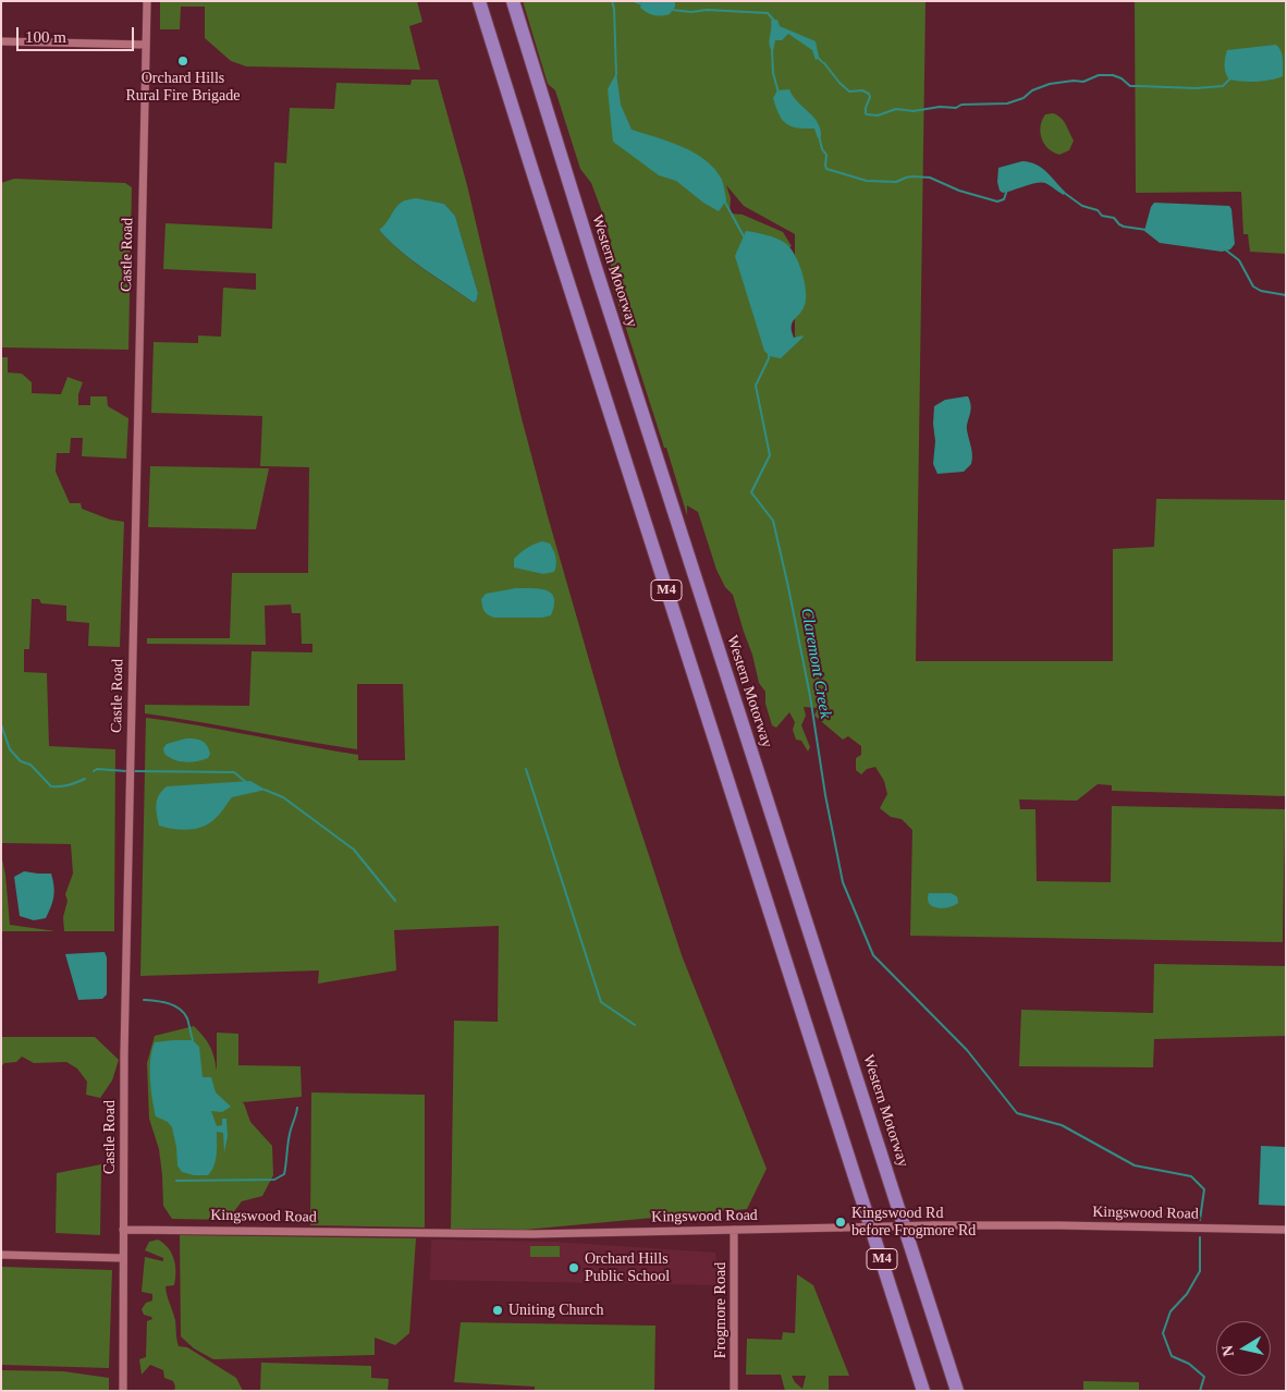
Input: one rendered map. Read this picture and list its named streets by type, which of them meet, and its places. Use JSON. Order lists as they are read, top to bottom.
{
  "streets": {
    "highway": ["Western Motorway", "M4"],
    "street": ["Castle Road", "Kingswood Road", "Frogmore Road"]
  },
  "crossings": [
    ["Castle Road", "Kingswood Road"],
    ["Kingswood Road", "Frogmore Road"]
  ],
  "water": ["Claremont Creek"],
  "places": [
    "Orchard Hills Rural Fire Brigade",
    "Kingswood Rd before Frogmore Rd",
    "Orchard Hills Public School",
    "Uniting Church"
  ],
  "scale_bar": "100 m",
  "north": "left"
}
